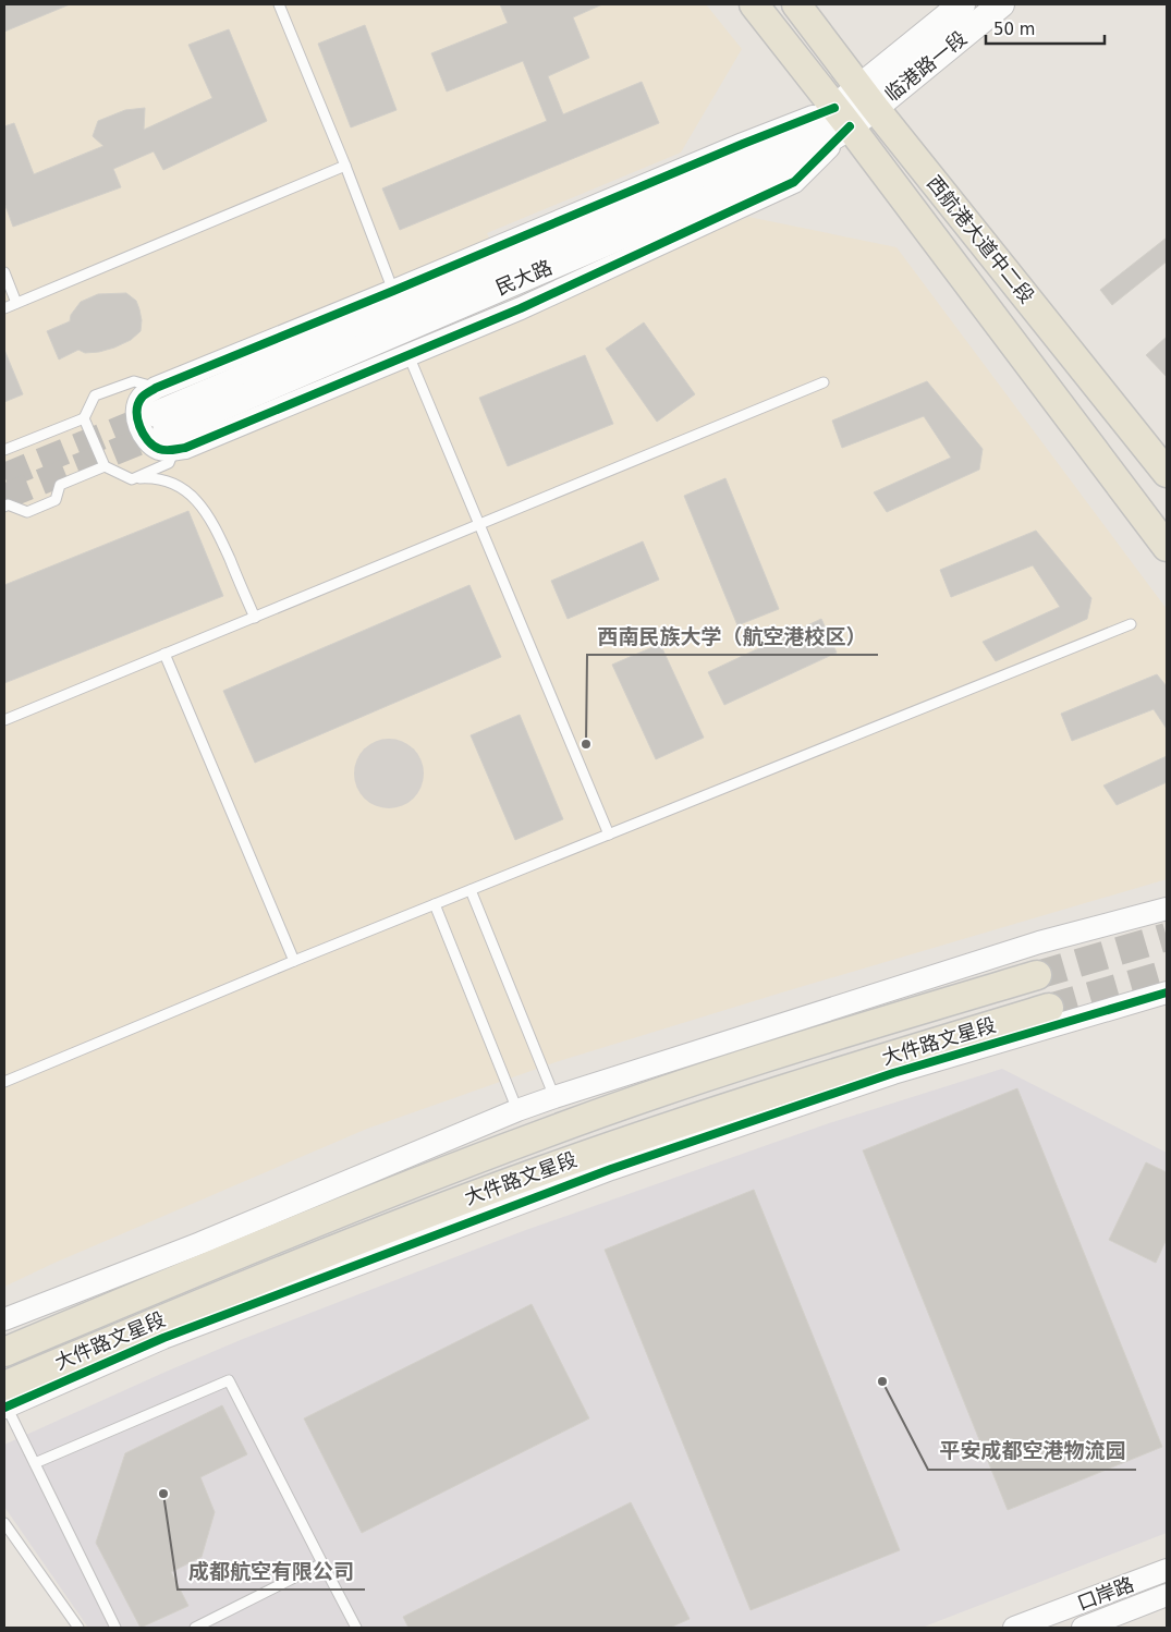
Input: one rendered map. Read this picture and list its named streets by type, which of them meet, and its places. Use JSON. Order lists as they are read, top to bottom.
{
  "streets": {
    "main road": [
      "临港路一段",
      "西航港大道中二段",
      "民大路",
      "大件路文星段"
    ],
    "street": ["口岸路"]
  },
  "crossings": [
    ["临港路一段", "西航港大道中二段"],
    ["临港路一段", "民大路"],
    ["西航港大道中二段", "民大路"]
  ],
  "places": ["西南民族大学（航空港校区）", "平安成都空港物流园", "成都航空有限公司"],
  "scale_bar": "50 m"
}
